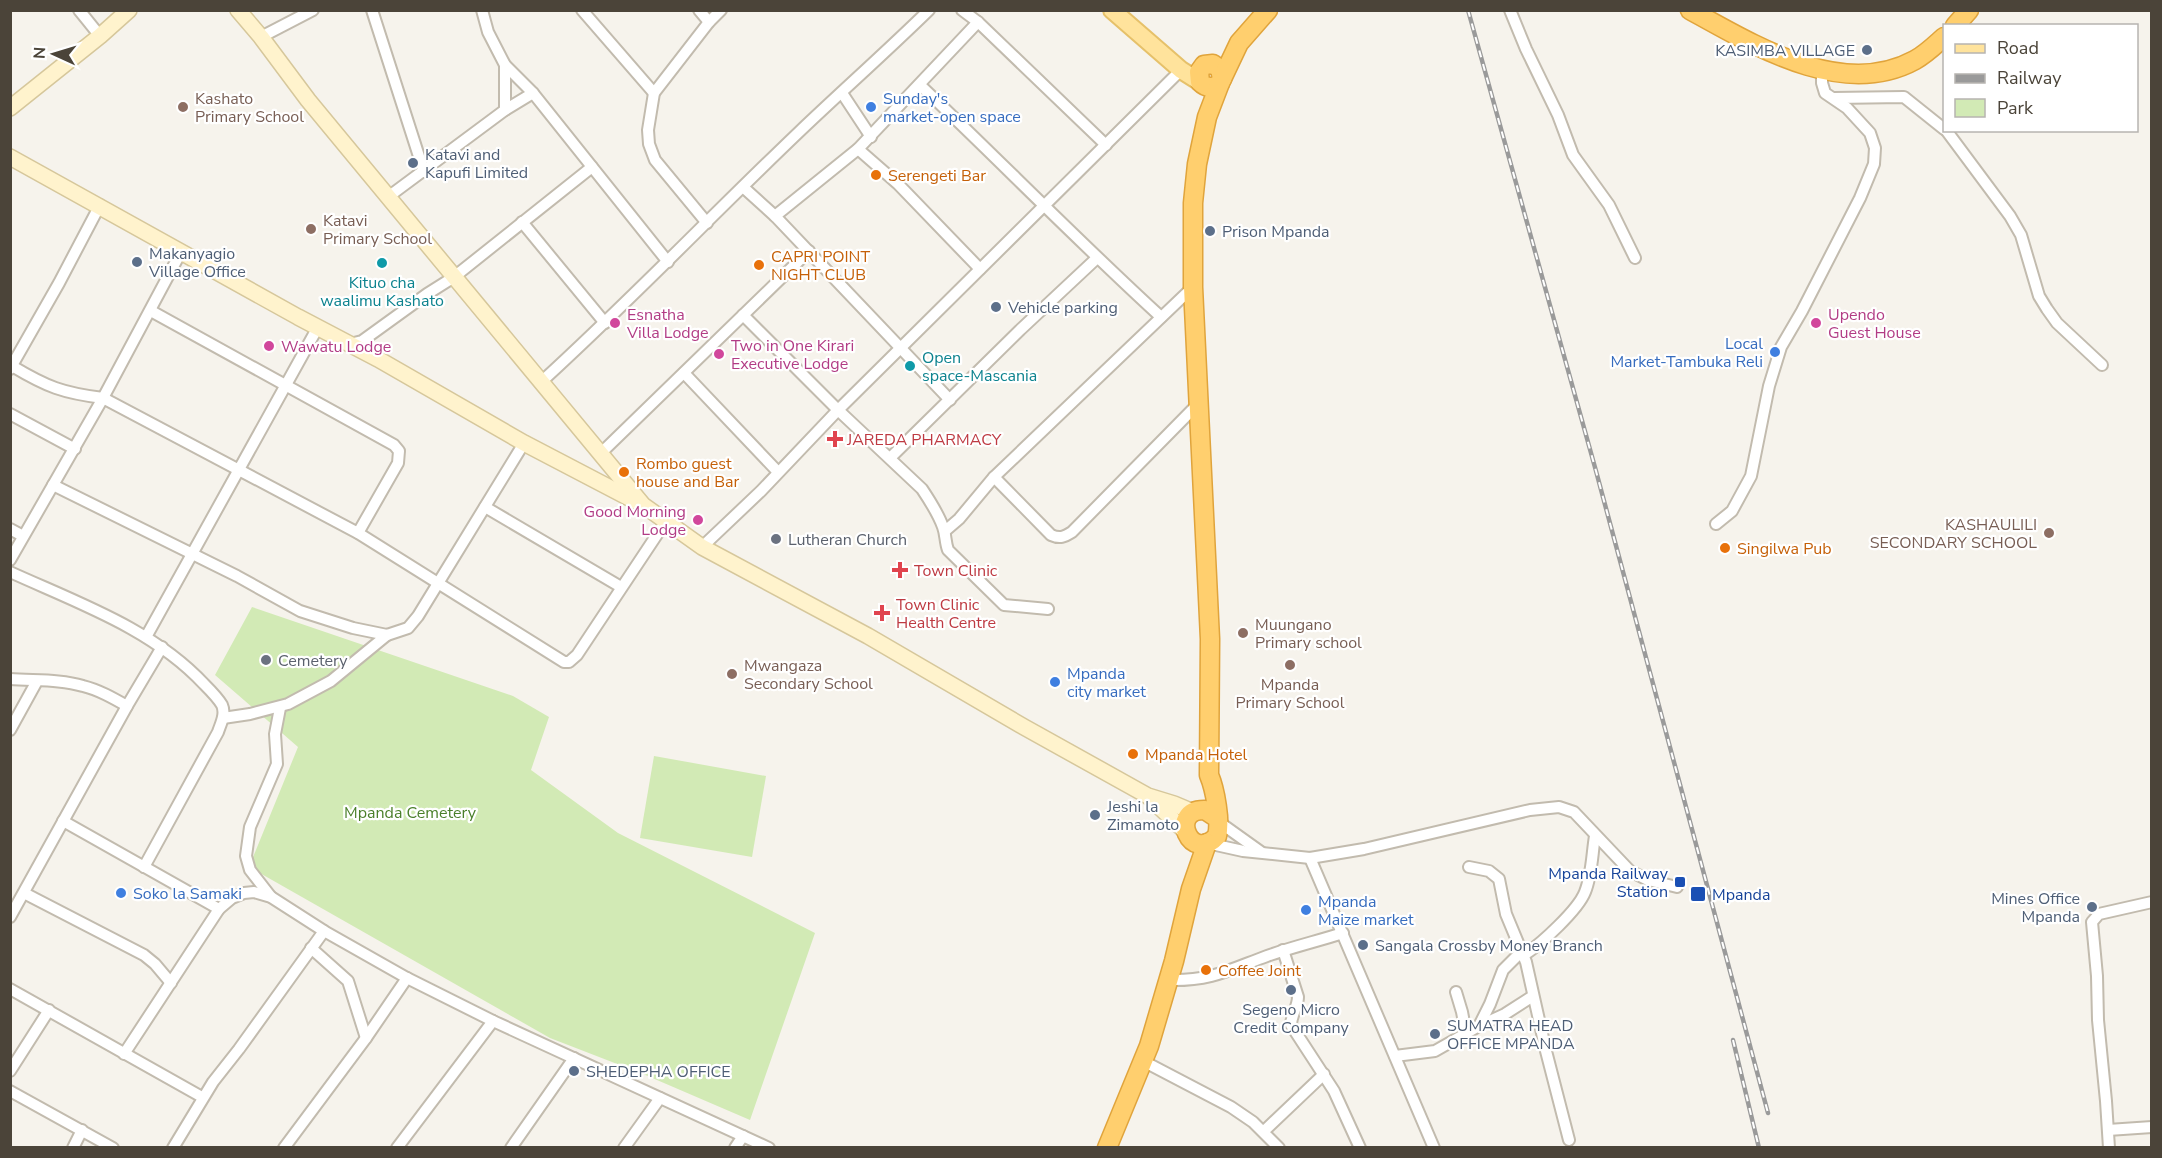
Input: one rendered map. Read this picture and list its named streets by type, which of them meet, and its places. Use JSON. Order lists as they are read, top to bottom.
{
  "parks": ["Mpanda Cemetery"],
  "places": {
    "other": [
      "KASIMBA VILLAGE",
      "Kashato Primary School",
      "Sunday's market-open space",
      "Katavi and Kapufi Limited",
      "Serengeti Bar",
      "Katavi Primary School",
      "Prison Mpanda",
      "Makanyagio Village Office",
      "Kituo cha waalimu Kashato",
      "CAPRI POINT NIGHT CLUB",
      "Vehicle parking",
      "Esnatha Villa Lodge",
      "Upendo Guest House",
      "Wawatu Lodge",
      "Local Market-Tambuka Reli",
      "Two in One Kirari Executive Lodge",
      "Open space-Mascania",
      "Rombo guest house and Bar",
      "Good Morning Lodge",
      "KASHAULILI SECONDARY SCHOOL",
      "Lutheran Church",
      "Singilwa Pub",
      "Muungano Primary school",
      "Cemetery",
      "Mpanda Primary School",
      "Mwangaza Secondary School",
      "Mpanda city market",
      "Mpanda Hotel",
      "Jeshi la Zimamoto",
      "Soko la Samaki",
      "Mines Office Mpanda",
      "Mpanda Maize market",
      "Sangala Crossby Money Branch",
      "Coffee Joint",
      "Segeno Micro Credit Company",
      "SUMATRA HEAD OFFICE MPANDA",
      "SHEDEPHA OFFICE"
    ],
    "health": ["JAREDA PHARMACY", "Town Clinic", "Town Clinic Health Centre"],
    "transit": ["Mpanda Railway Station", "Mpanda"]
  },
  "legend": ["Road", "Railway", "Park"],
  "north": "left"
}
